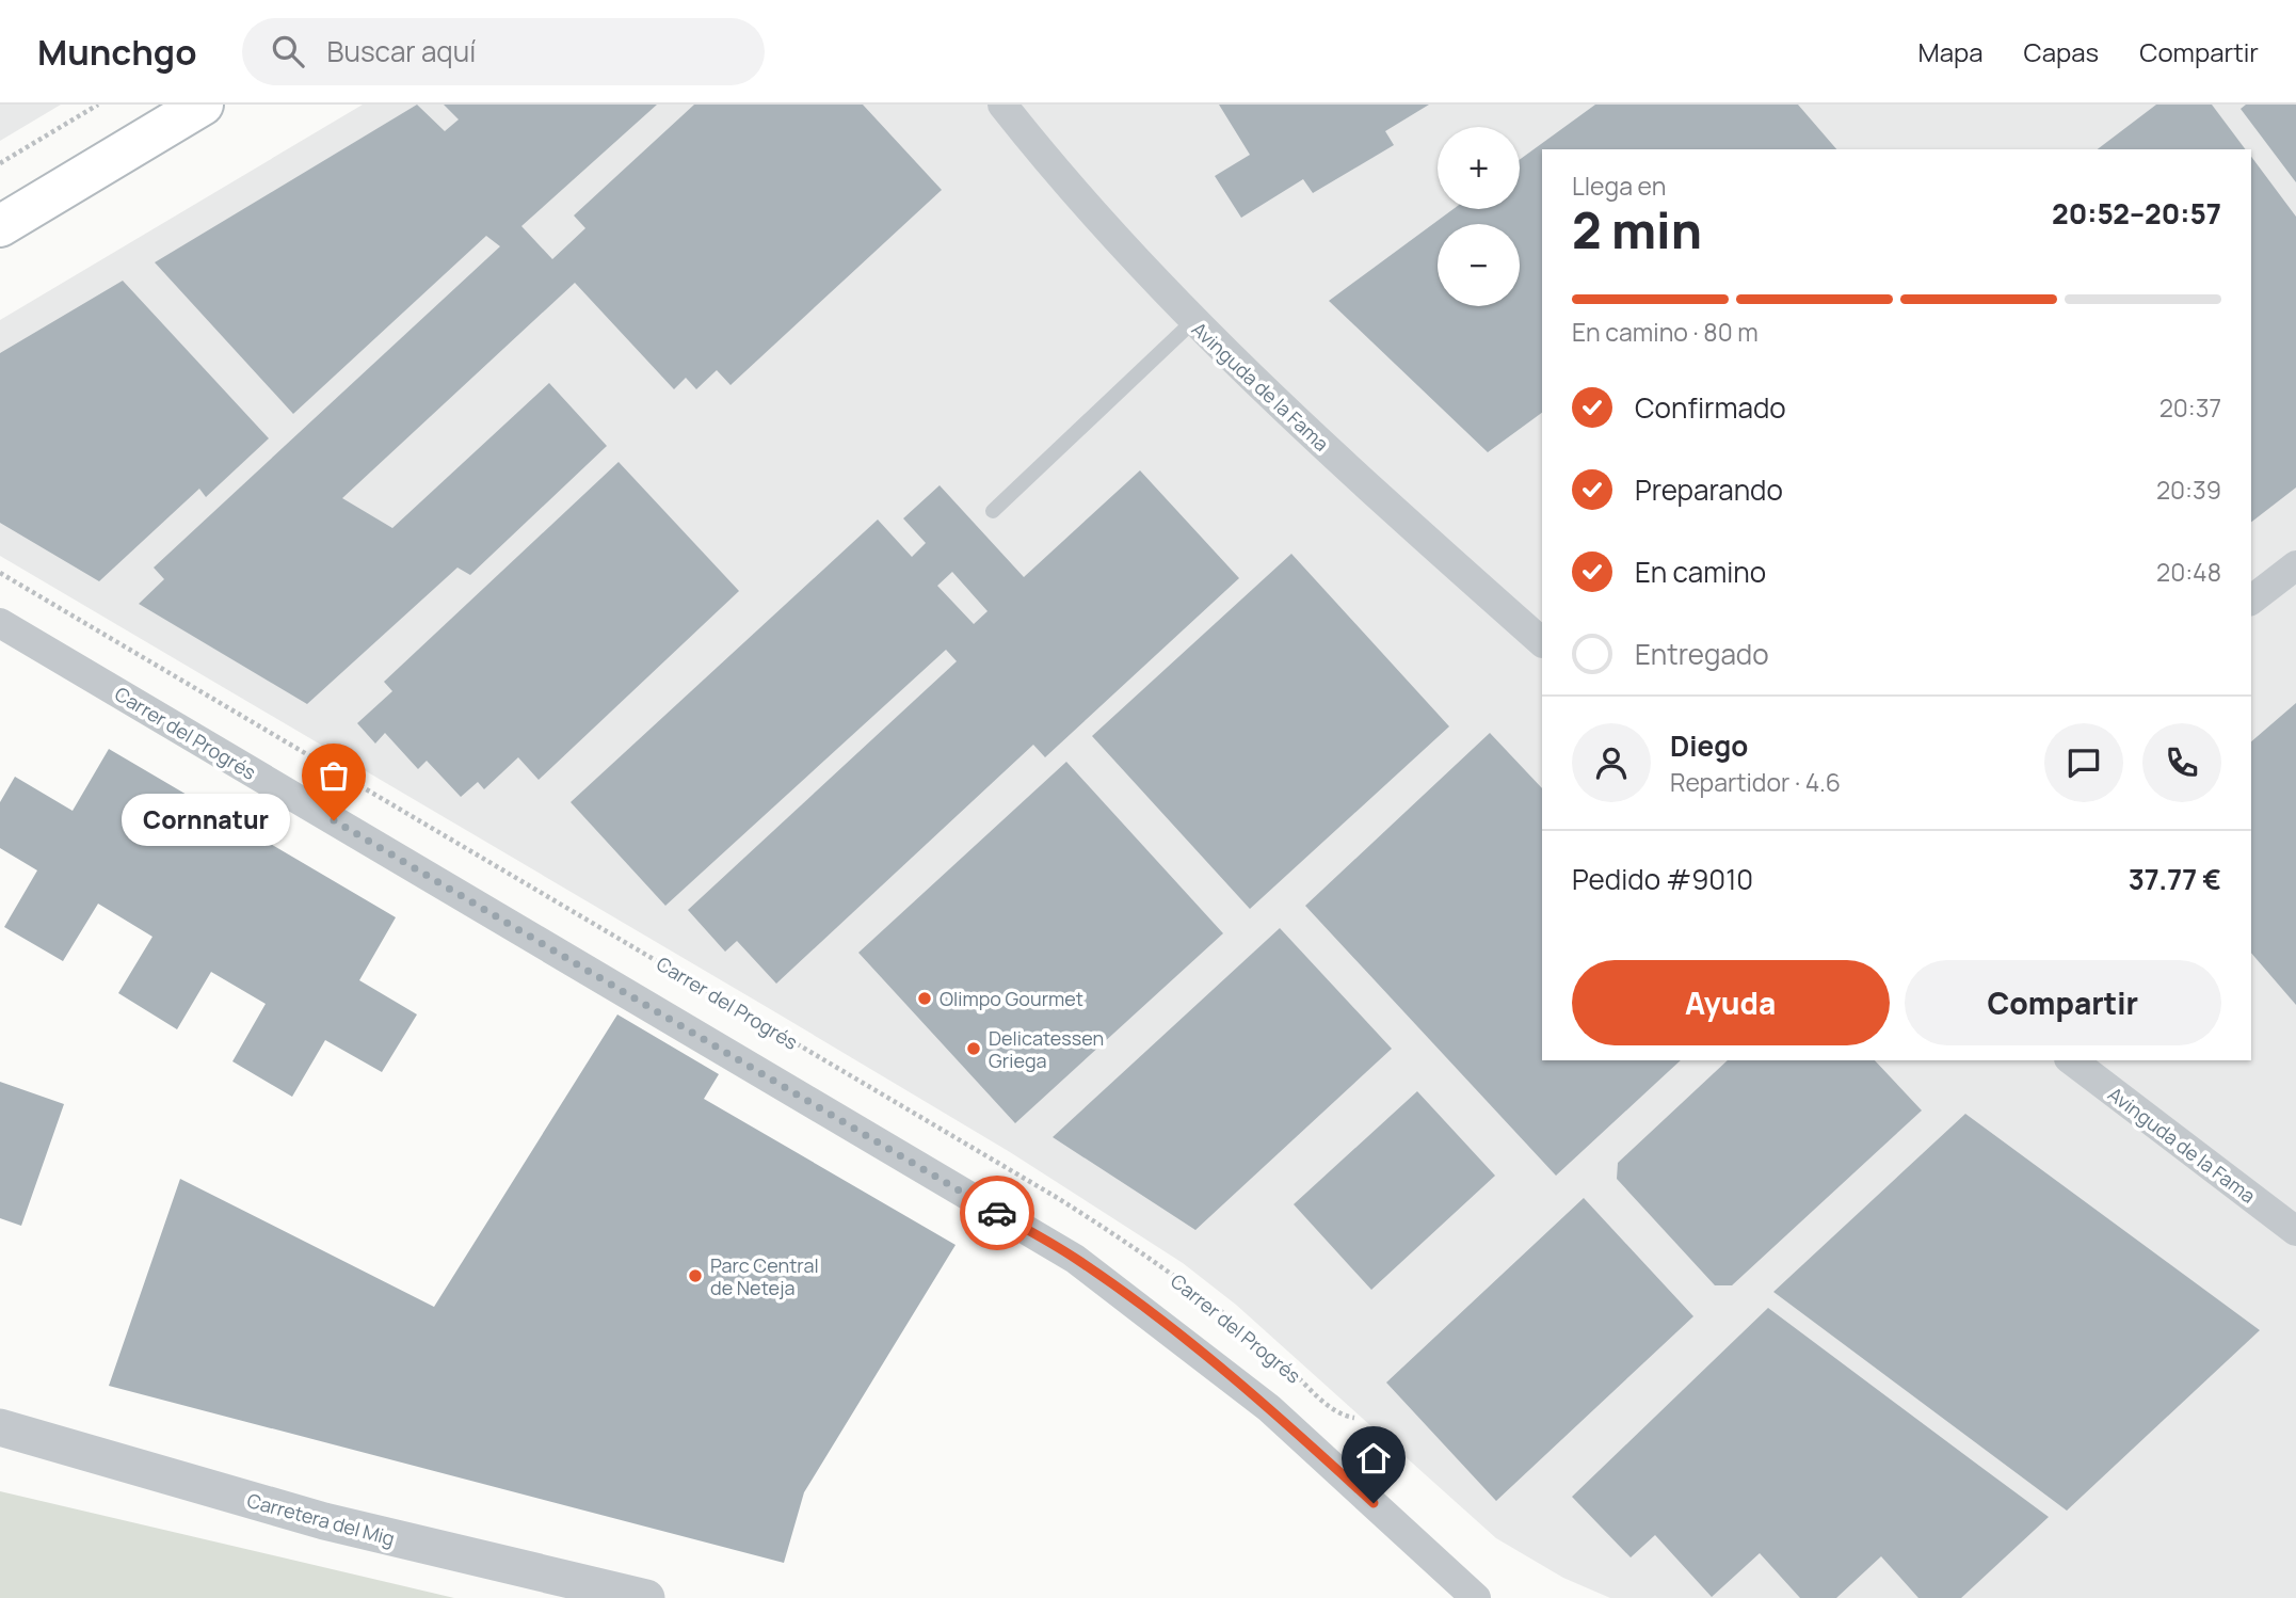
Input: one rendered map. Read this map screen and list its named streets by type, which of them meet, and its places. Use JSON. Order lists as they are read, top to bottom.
{
  "streets": {
    "street": ["Avinguda de la Fama", "Carrer del Progrés", "Carretera del Mig"]
  },
  "places": [
    "Cornnatur",
    "Olimpo Gourmet",
    "Delicatessen Griega",
    "Parc Central de Neteja"
  ],
  "page": {
    "header": "Munchgo",
    "search": "Buscar aquí",
    "nav": ["Mapa", "Capas", "Compartir"],
    "map_buttons": ["+", "−"],
    "heading": ["2 min", "Llega en", "20:52–20:57"],
    "panel": [
      "Diego",
      "Repartidor · 4.6",
      "Pedido #9010",
      "37.77 €"
    ],
    "bar": "En camino · 80 m",
    "list": [
      ["Confirmado", "20:37"],
      ["Preparando", "20:39"],
      ["En camino", "20:48"],
      "Entregado"
    ],
    "bubble": "Cornnatur",
    "buttons": ["Ayuda", "Compartir"]
  }
}
